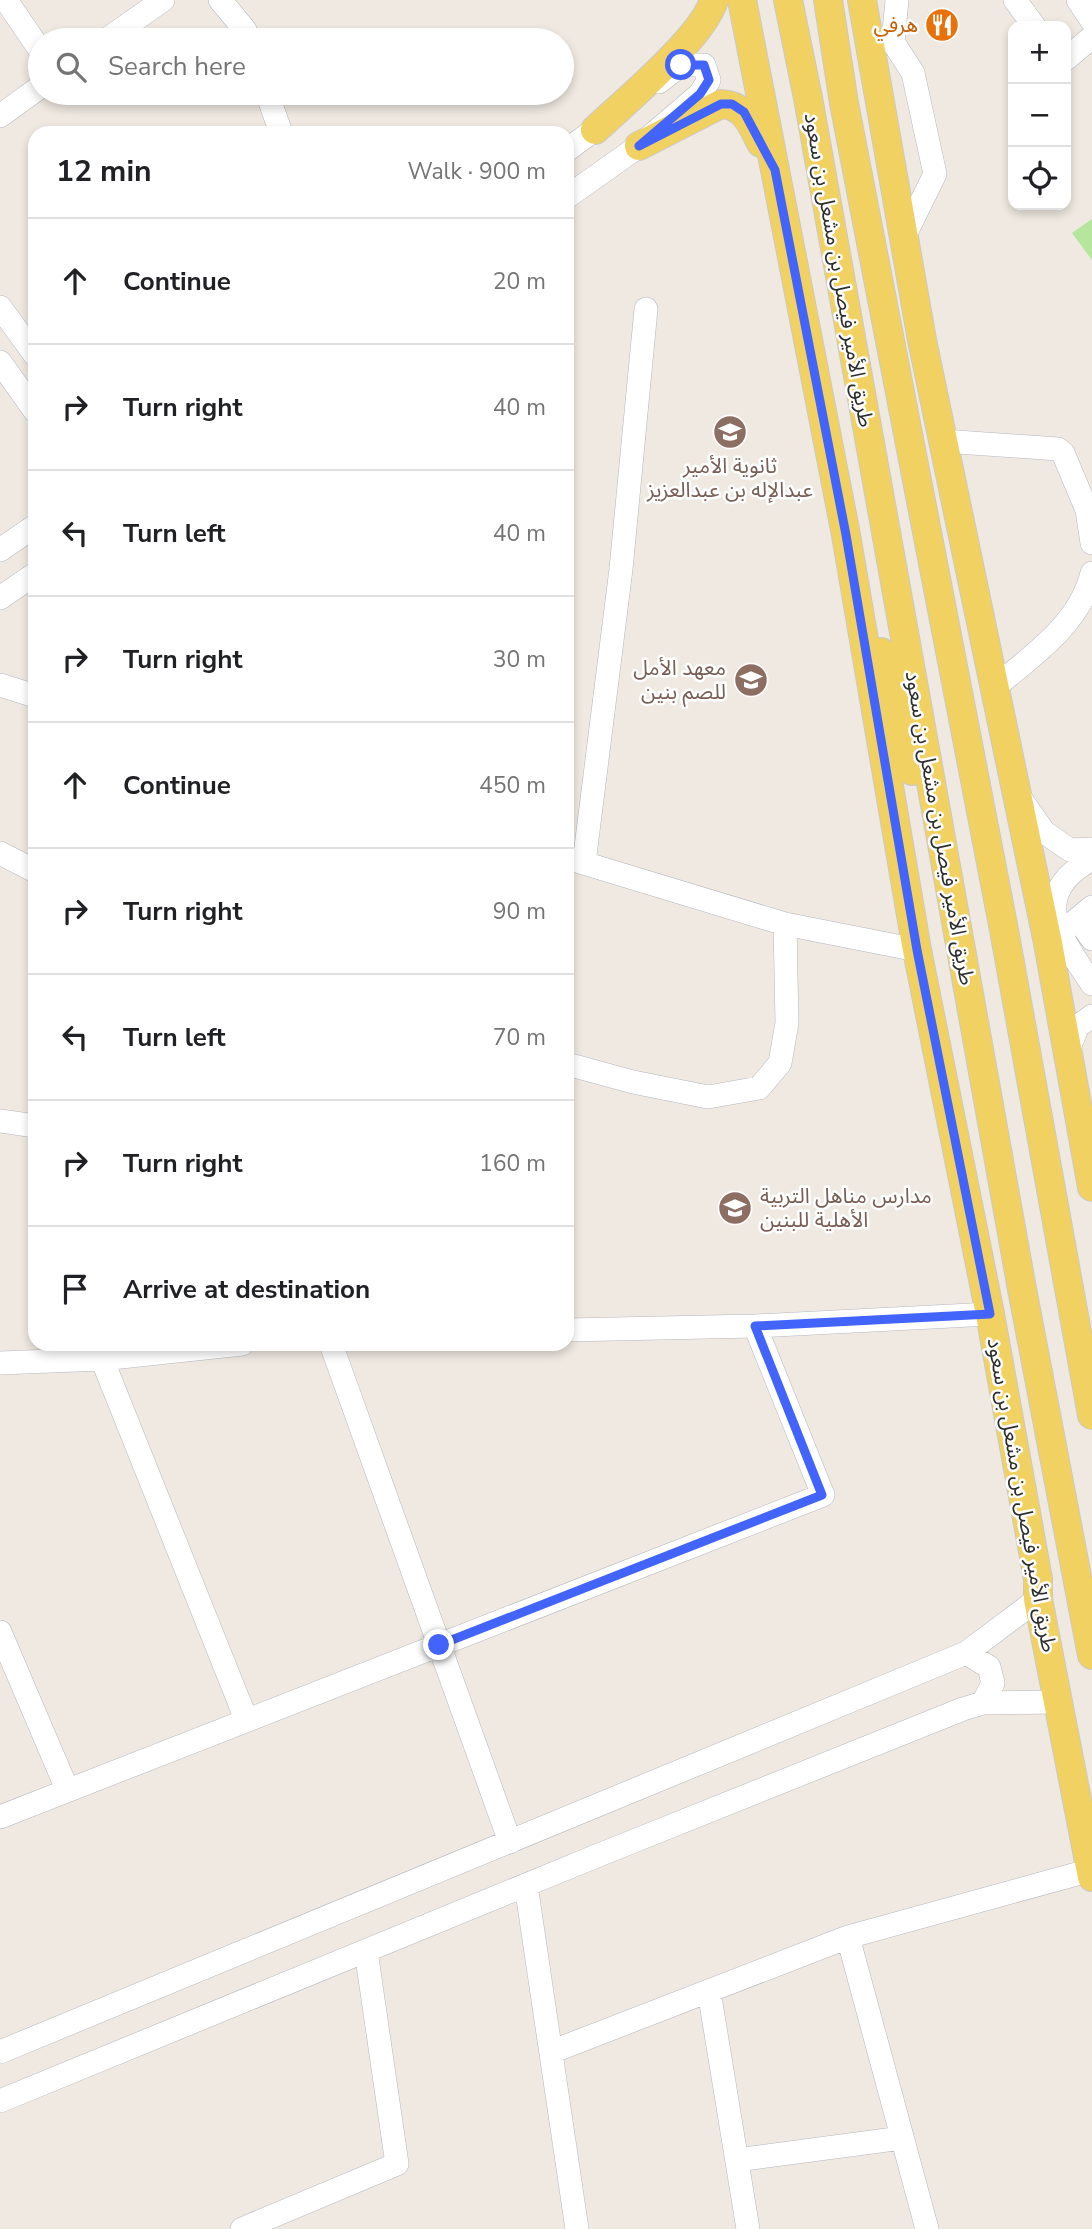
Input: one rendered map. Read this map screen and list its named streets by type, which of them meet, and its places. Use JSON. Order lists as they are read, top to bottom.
{
  "streets": {
    "main road": ["طريق الأمير فيصل بن مشعل بن سعود"]
  },
  "places": {
    "restaurant": ["هرفي"],
    "school or university": ["ثانوية الأمير عبدالإله بن عبدالعزيز", "معهد الأمل للصم بنين", "مدارس مناهل التربية الأهلية للبنين"]
  },
  "page": {
    "map_buttons": ["+", "−"],
    "search": "Search here",
    "heading": ["12 min", "Walk · 900 m"],
    "list": [
      ["Continue", "20 m"],
      ["Turn right", "40 m"],
      ["Turn left", "40 m"],
      ["Turn right", "30 m"],
      ["Continue", "450 m"],
      ["Turn right", "90 m"],
      ["Turn left", "70 m"],
      ["Turn right", "160 m"],
      "Arrive at destination"
    ]
  }
}
